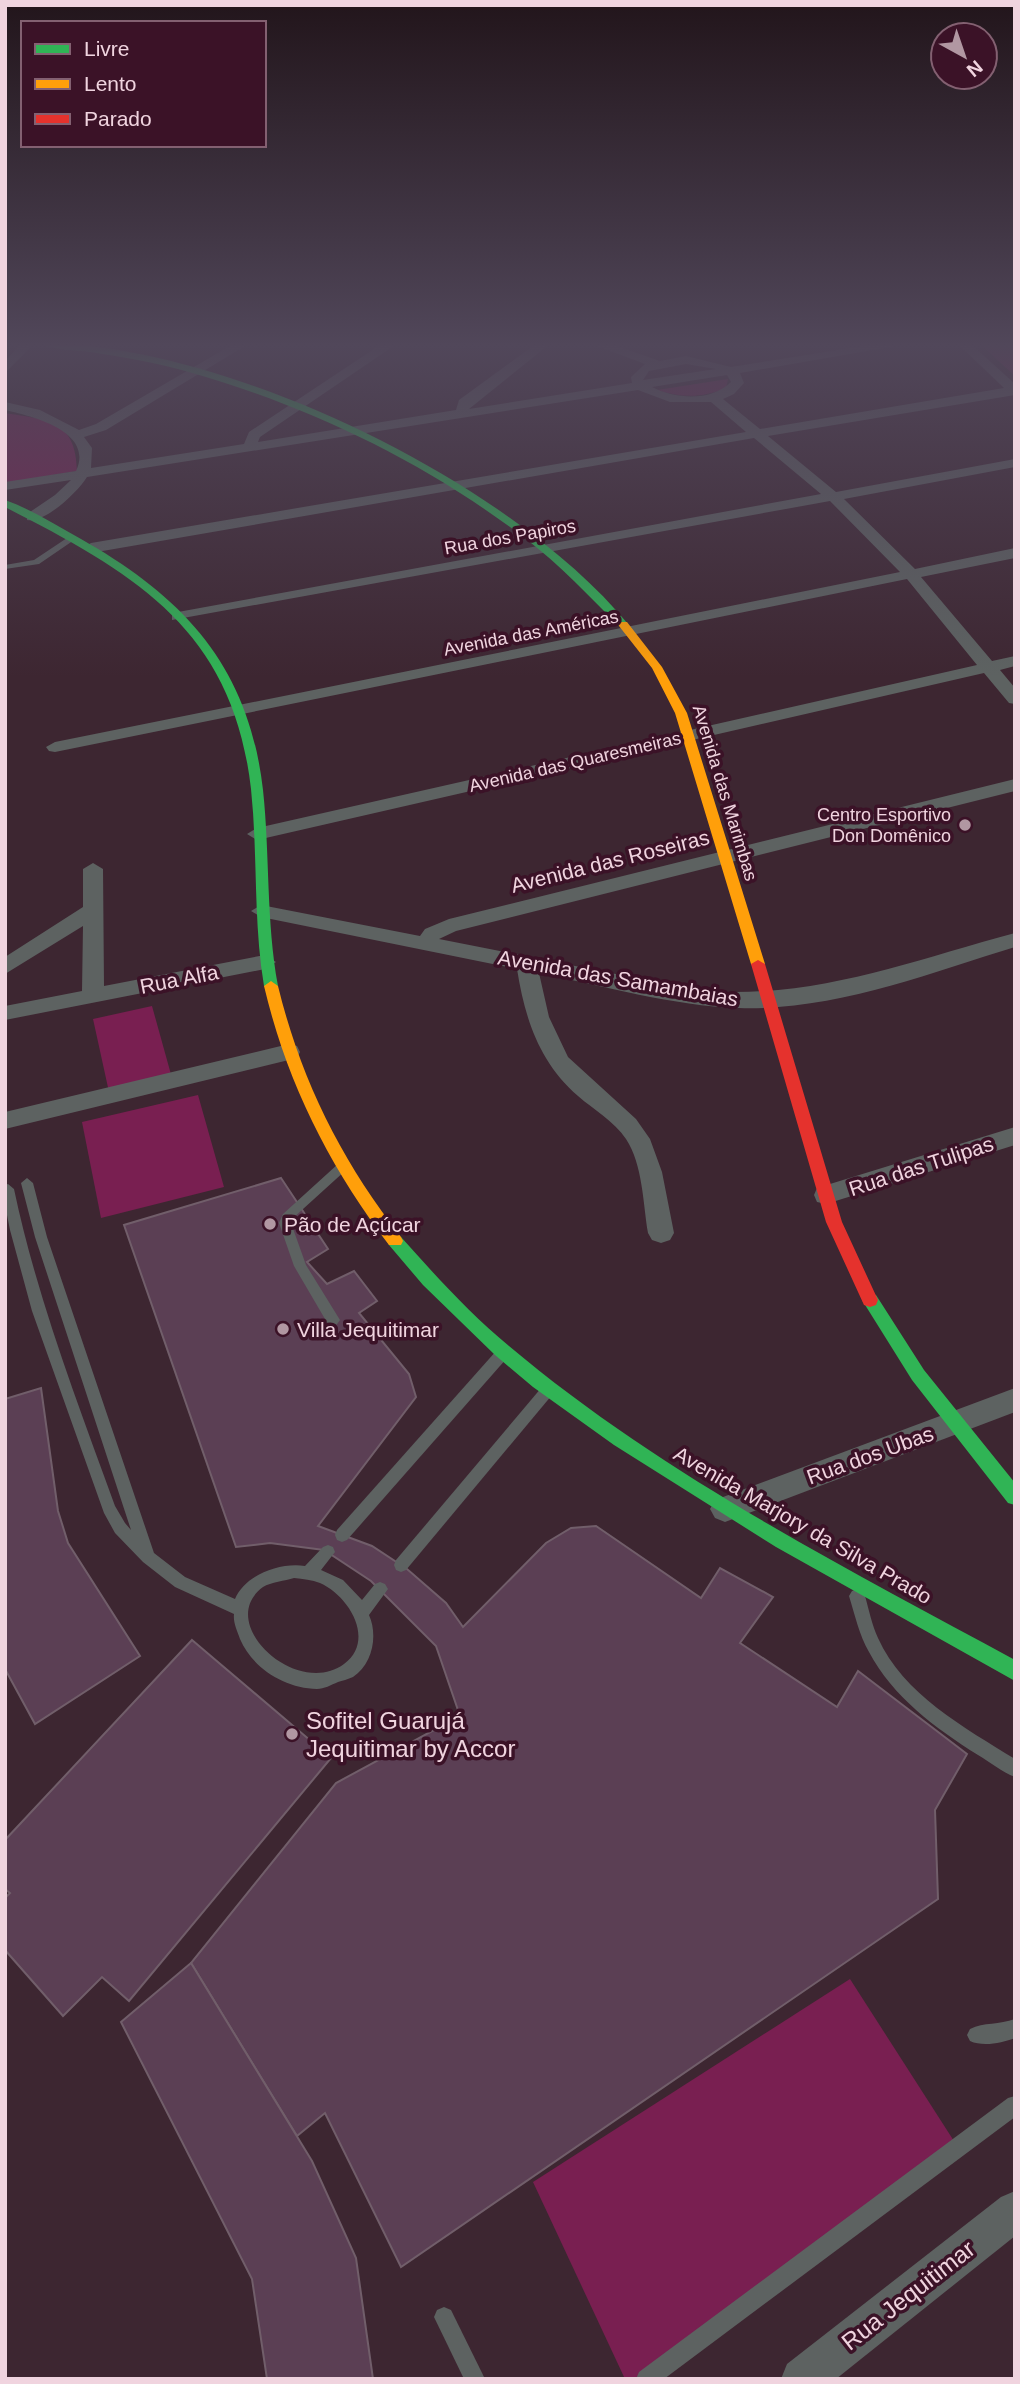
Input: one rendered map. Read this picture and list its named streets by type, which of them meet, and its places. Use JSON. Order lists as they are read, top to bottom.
{
  "streets": {
    "street": [
      "Rua dos Papiros",
      "Avenida das Américas",
      "Avenida das Quaresmeiras",
      "Avenida das Marimbas",
      "Avenida das Roseiras",
      "Avenida das Samambaias",
      "Rua Alfa",
      "Rua das Tulipas",
      "Rua dos Ubas",
      "Avenida Marjory da Silva Prado",
      "Rua Jequitimar"
    ]
  },
  "crossings": [
    ["Rua dos Papiros", "Avenida das Marimbas"],
    ["Rua dos Papiros", "Avenida Marjory da Silva Prado"],
    ["Avenida das Américas", "Avenida das Marimbas"],
    ["Avenida das Américas", "Avenida Marjory da Silva Prado"],
    ["Avenida das Quaresmeiras", "Avenida das Marimbas"],
    ["Avenida das Quaresmeiras", "Avenida Marjory da Silva Prado"],
    ["Avenida das Marimbas", "Avenida das Roseiras"],
    ["Avenida das Marimbas", "Avenida das Samambaias"],
    ["Avenida das Marimbas", "Rua das Tulipas"],
    ["Avenida das Marimbas", "Rua dos Ubas"],
    ["Avenida das Roseiras", "Avenida das Samambaias"],
    ["Avenida das Samambaias", "Avenida Marjory da Silva Prado"],
    ["Rua Alfa", "Avenida Marjory da Silva Prado"],
    ["Rua dos Ubas", "Avenida Marjory da Silva Prado"]
  ],
  "places": [
    "Centro Esportivo Don Domênico",
    "Pão de Açúcar",
    "Villa Jequitimar",
    "Sofitel Guarujá Jequitimar by Accor"
  ],
  "legend": ["Livre", "Lento", "Parado"],
  "north": "bottom right"
}
